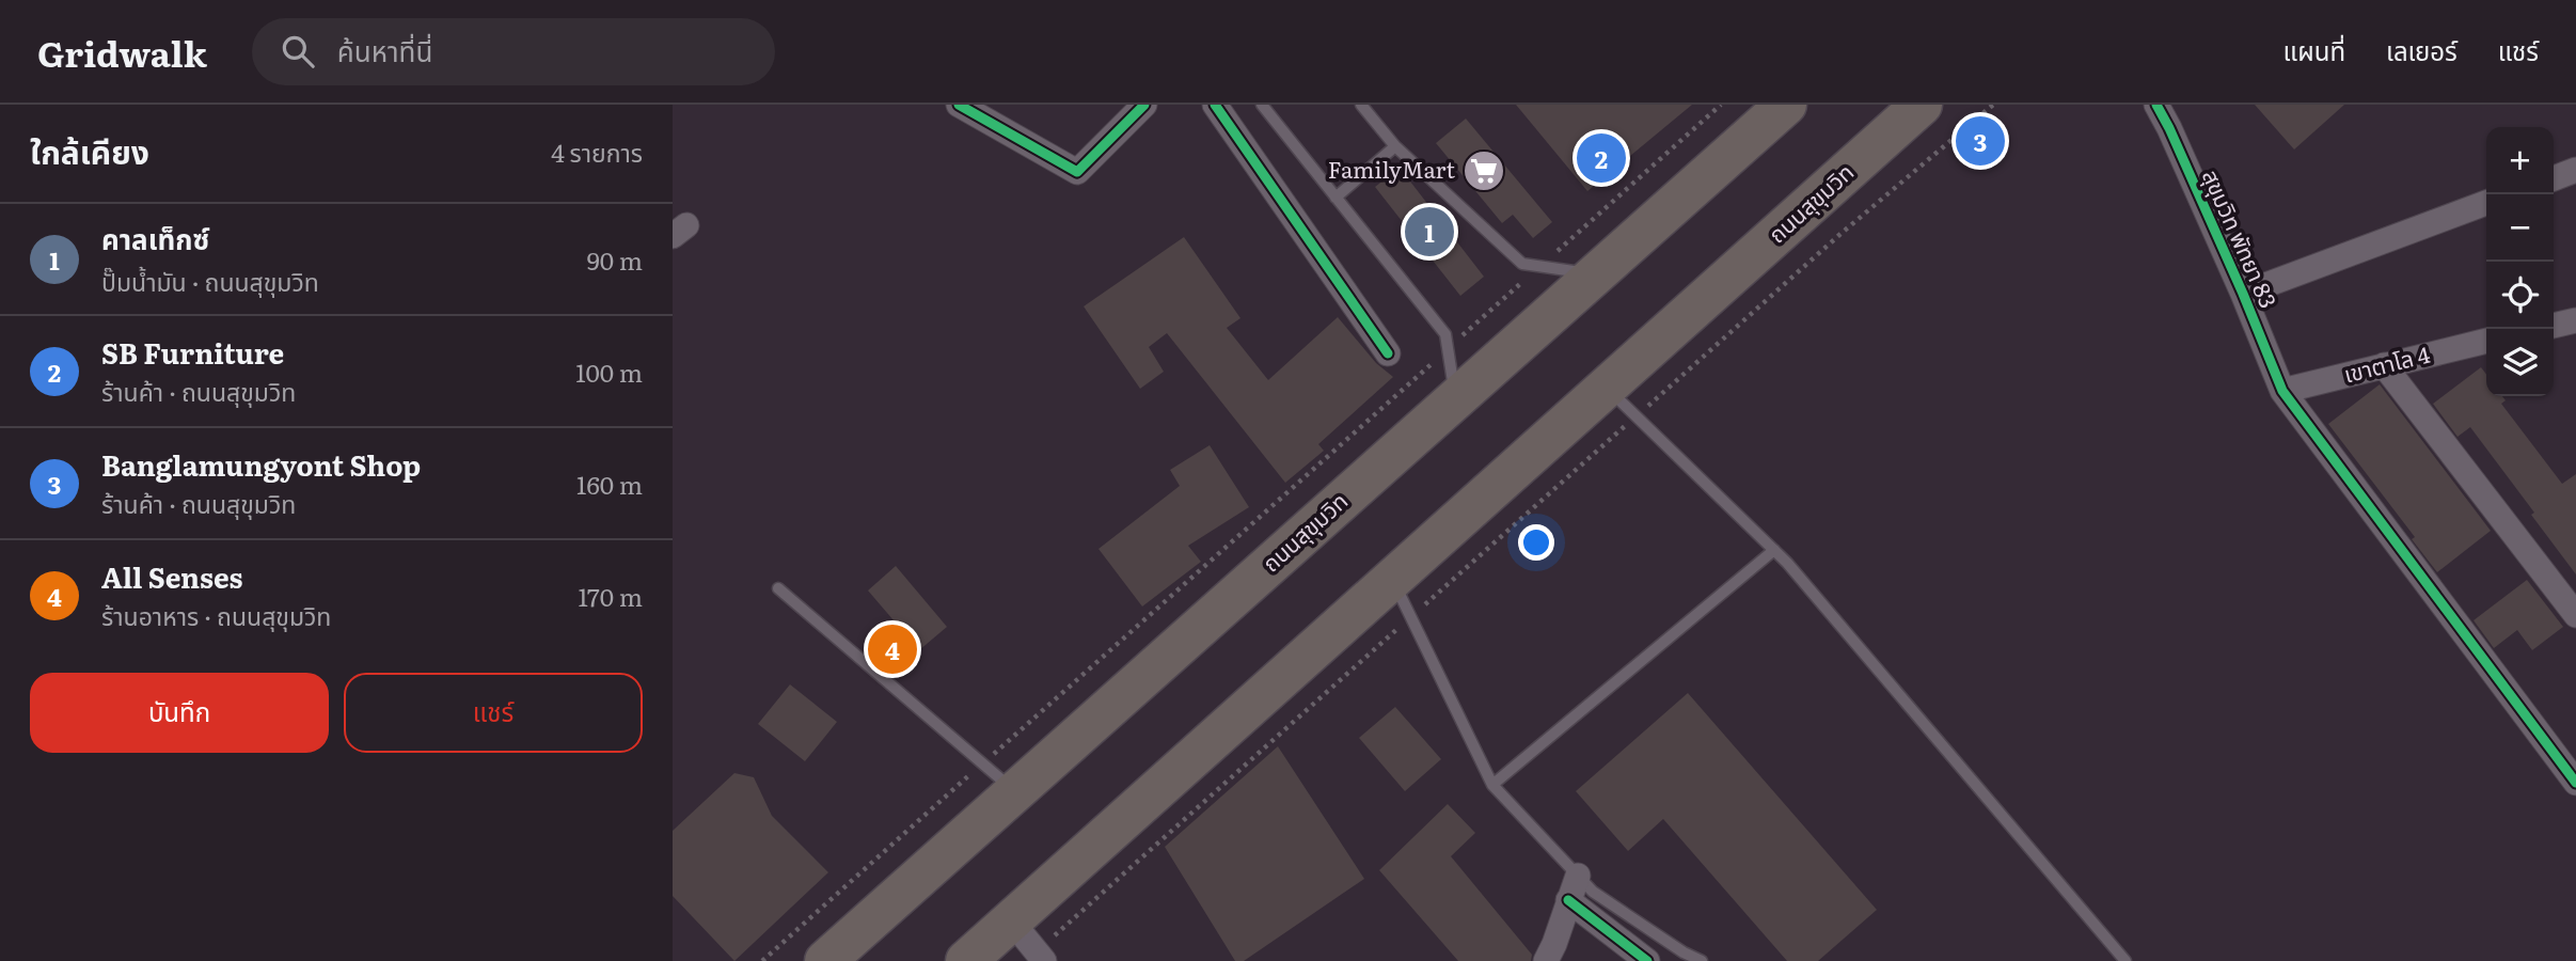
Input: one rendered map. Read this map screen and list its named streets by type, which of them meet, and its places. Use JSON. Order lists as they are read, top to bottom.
{
  "streets": {
    "highway": ["ถนนสุขุมวิท"],
    "street": ["สุขุมวิท พัทยา 83", "เขาตาโล 4"]
  },
  "crossings": [
    ["สุขุมวิท พัทยา 83", "เขาตาโล 4"]
  ],
  "places": {
    "supermarket": ["FamilyMart"]
  },
  "page": {
    "header": "Gridwalk",
    "search": "ค้นหาที่นี่",
    "nav": ["แผนที่", "เลเยอร์", "แชร์"],
    "heading": ["ใกล้เคียง", "4 รายการ"],
    "pins": [
      "3",
      "2",
      "1",
      "4"
    ],
    "map_buttons": ["+", "−"],
    "list": [
      {
        "mark": "1",
        "name": "คาลเท็กซ์",
        "note": "ปั๊มน้ำมัน · ถนนสุขุมวิท",
        "value": "90 m"
      },
      {
        "mark": "2",
        "name": "SB Furniture",
        "note": "ร้านค้า · ถนนสุขุมวิท",
        "value": "100 m"
      },
      {
        "mark": "3",
        "name": "Banglamungyont Shop",
        "note": "ร้านค้า · ถนนสุขุมวิท",
        "value": "160 m"
      },
      {
        "mark": "4",
        "name": "All Senses",
        "note": "ร้านอาหาร · ถนนสุขุมวิท",
        "value": "170 m"
      }
    ],
    "buttons": ["บันทึก", "แชร์"]
  }
}
